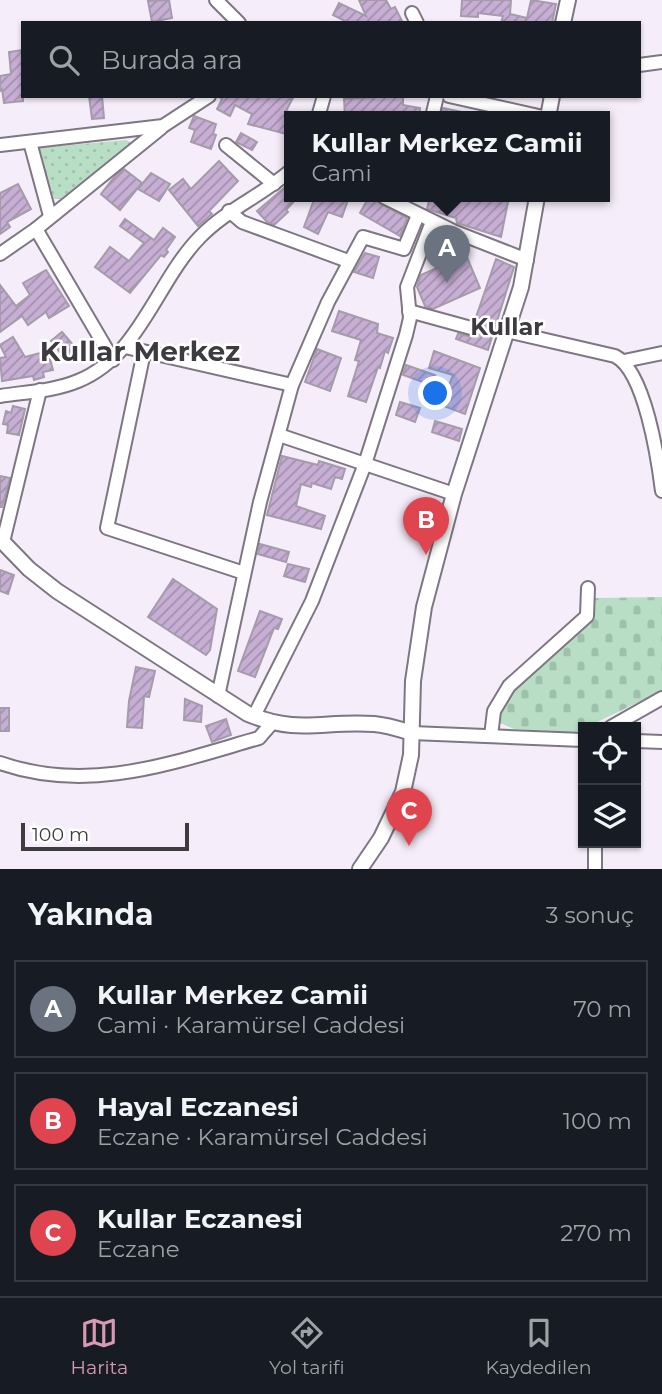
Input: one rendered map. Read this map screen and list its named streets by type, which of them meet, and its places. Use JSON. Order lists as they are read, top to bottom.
{
  "districts": ["Kullar", "Kullar Merkez"],
  "scale_bar": "100 m",
  "page": {
    "search": "Burada ara",
    "popup": ["Kullar Merkez Camii", "Cami"],
    "pins": ["A", "B", "C"],
    "scale": "100 m",
    "heading": ["Yakında", "3 sonuç"],
    "list": [
      {
        "mark": "A",
        "name": "Kullar Merkez Camii",
        "note": "Cami · Karamürsel Caddesi",
        "value": "70 m"
      },
      {
        "mark": "B",
        "name": "Hayal Eczanesi",
        "note": "Eczane · Karamürsel Caddesi",
        "value": "100 m"
      },
      {
        "mark": "C",
        "name": "Kullar Eczanesi",
        "note": "Eczane",
        "value": "270 m"
      }
    ],
    "nav": ["Harita", "Yol tarifi", "Kaydedilen"]
  }
}
